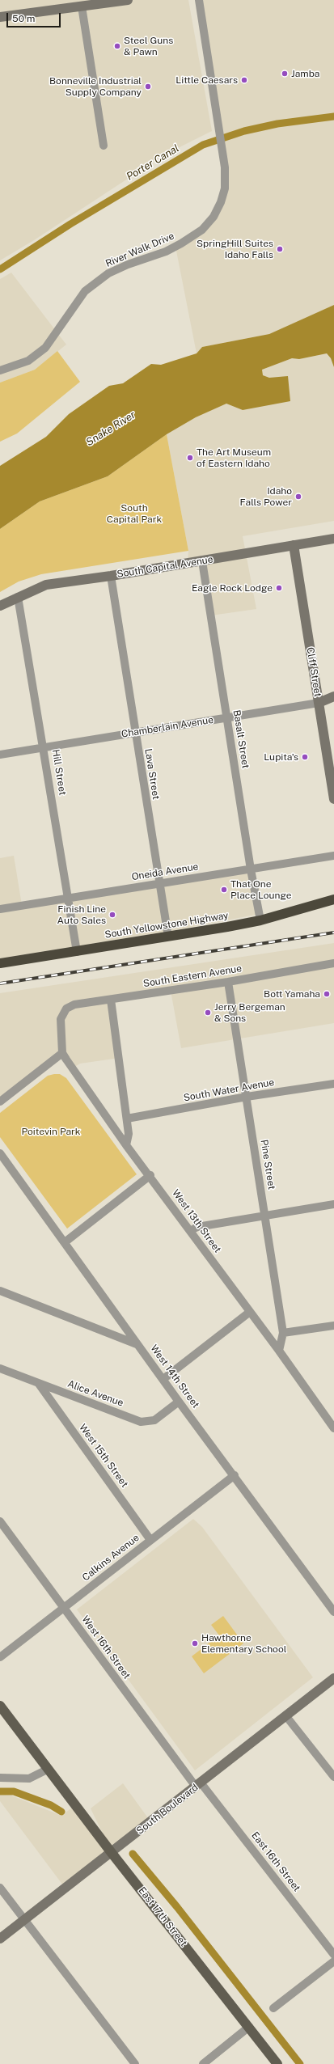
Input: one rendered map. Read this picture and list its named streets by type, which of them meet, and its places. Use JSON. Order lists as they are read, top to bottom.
{
  "streets": {
    "highway": ["South Yellowstone Highway"],
    "main road": ["East 17th Street"],
    "street": [
      "River Walk Drive",
      "South Capital Avenue",
      "Cliff Street",
      "Chamberlain Avenue",
      "Basalt Street",
      "Hill Street",
      "Lava Street",
      "Oneida Avenue",
      "South Eastern Avenue",
      "South Water Avenue",
      "Pine Street",
      "West 13th Street",
      "West 14th Street",
      "Alice Avenue",
      "West 15th Street",
      "Calkins Avenue",
      "West 16th Street",
      "South Boulevard",
      "East 16th Street"
    ]
  },
  "crossings": [
    ["South Capital Avenue", "Cliff Street"],
    ["South Capital Avenue", "Basalt Street"],
    ["South Capital Avenue", "Hill Street"],
    ["South Capital Avenue", "Lava Street"],
    ["Cliff Street", "Chamberlain Avenue"],
    ["Chamberlain Avenue", "Basalt Street"],
    ["Chamberlain Avenue", "Hill Street"],
    ["Chamberlain Avenue", "Lava Street"],
    ["Basalt Street", "Oneida Avenue"],
    ["Basalt Street", "South Yellowstone Highway"],
    ["Hill Street", "Oneida Avenue"],
    ["Hill Street", "South Yellowstone Highway"],
    ["Lava Street", "Oneida Avenue"],
    ["Lava Street", "South Yellowstone Highway"],
    ["South Eastern Avenue", "Pine Street"],
    ["South Eastern Avenue", "West 13th Street"],
    ["South Water Avenue", "Pine Street"],
    ["Pine Street", "West 13th Street"],
    ["West 14th Street", "Alice Avenue"],
    ["West 14th Street", "Calkins Avenue"],
    ["Alice Avenue", "West 15th Street"],
    ["West 15th Street", "Calkins Avenue"],
    ["Calkins Avenue", "West 16th Street"],
    ["West 16th Street", "South Boulevard"],
    ["West 16th Street", "East 16th Street"],
    ["South Boulevard", "East 16th Street"],
    ["South Boulevard", "East 17th Street"]
  ],
  "water": ["Porter Canal", "Snake River"],
  "parks": ["South Capital Park", "Poitevin Park"],
  "places": [
    "Steel Guns & Pawn",
    "Jamba",
    "Little Caesars",
    "Bonneville Industrial Supply Company",
    "SpringHill Suites Idaho Falls",
    "The Art Museum of Eastern Idaho",
    "Idaho Falls Power",
    "Eagle Rock Lodge",
    "Lupita's",
    "That One Place Lounge",
    "Finish Line Auto Sales",
    "Bott Yamaha",
    "Jerry Bergeman & Sons",
    "Hawthorne Elementary School"
  ],
  "scale_bar": "50 m"
}
